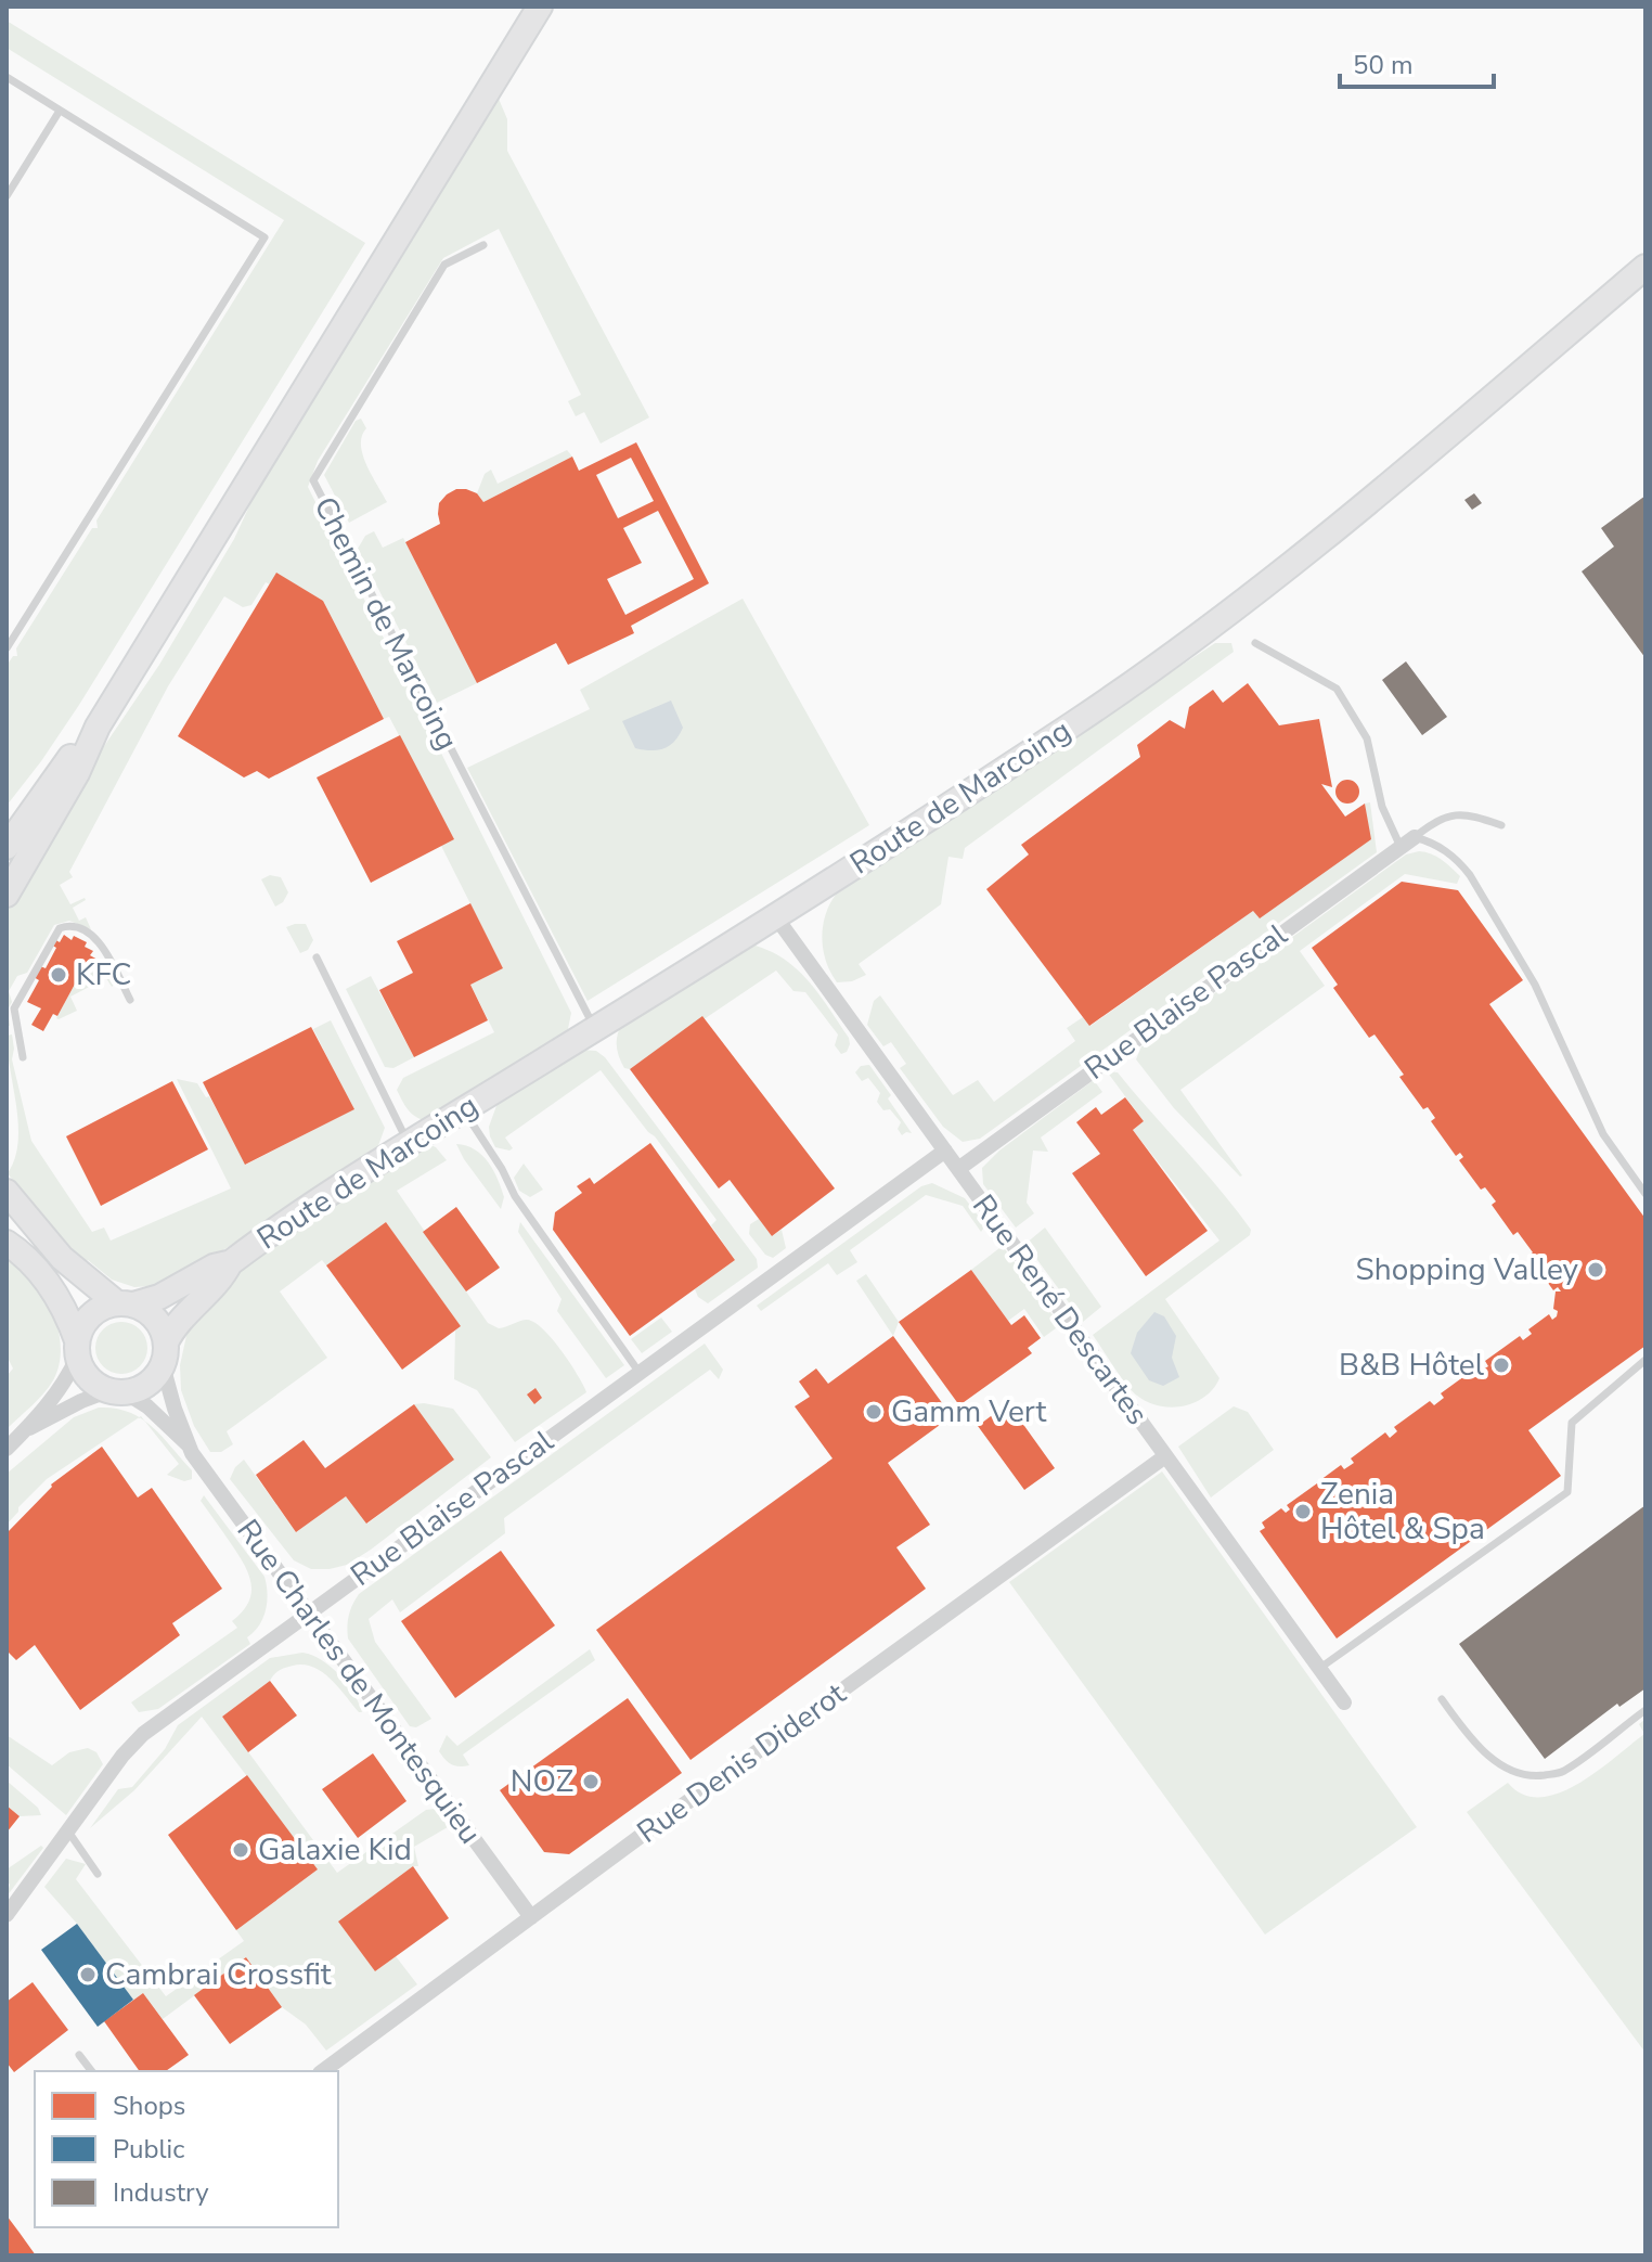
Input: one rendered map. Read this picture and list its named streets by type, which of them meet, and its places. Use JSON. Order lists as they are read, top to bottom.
{
  "streets": {
    "street": [
      "Route de Marcoing",
      "Rue Blaise Pascal",
      "Rue René Descartes",
      "Rue Charles de Montesquieu",
      "Rue Denis Diderot"
    ],
    "lane": ["Chemin de Marcoing"]
  },
  "crossings": [
    ["Chemin de Marcoing", "Route de Marcoing"],
    ["Route de Marcoing", "Rue René Descartes"],
    ["Route de Marcoing", "Rue Charles de Montesquieu"],
    ["Rue Blaise Pascal", "Rue René Descartes"],
    ["Rue Blaise Pascal", "Rue Charles de Montesquieu"],
    ["Rue René Descartes", "Rue Denis Diderot"],
    ["Rue Charles de Montesquieu", "Rue Denis Diderot"]
  ],
  "places": [
    "KFC",
    "Shopping Valley",
    "B&B Hôtel",
    "Gamm Vert",
    "Zenia Hôtel & Spa",
    "NOZ",
    "Galaxie Kid",
    "Cambrai Crossfit"
  ],
  "legend": ["Shops", "Public", "Industry"],
  "scale_bar": "50 m"
}
